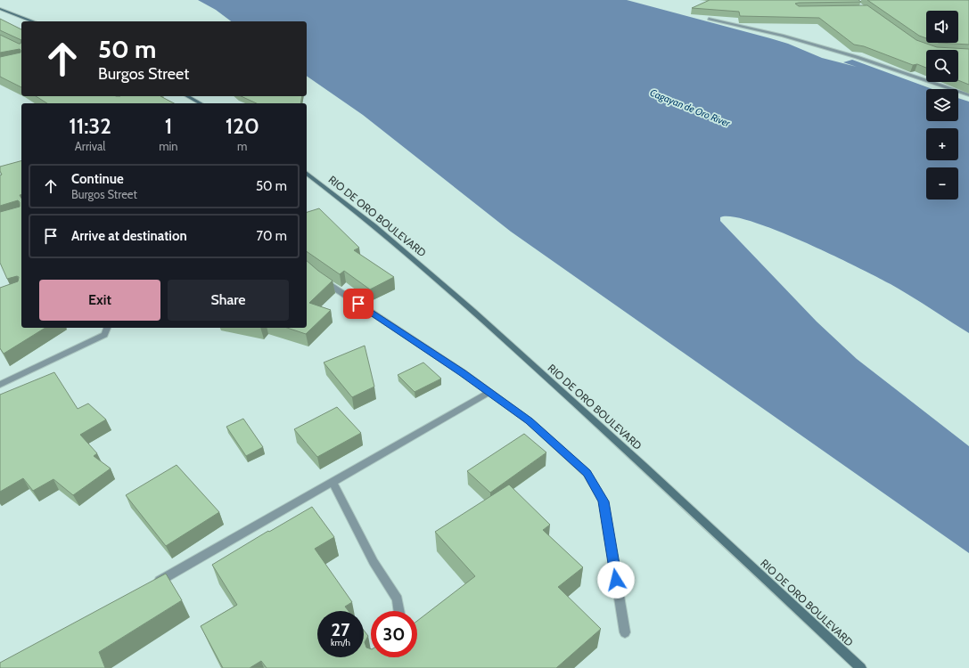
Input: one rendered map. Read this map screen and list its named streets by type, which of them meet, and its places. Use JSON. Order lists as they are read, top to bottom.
{
  "streets": {
    "main road": ["RIO DE ORO BOULEVARD"]
  },
  "water": ["Cagayan de Oro River"],
  "page": {
    "map_buttons": ["+", "−"],
    "turn": ["50 m", "Burgos Street"],
    "eta": [
      "11:32",
      "Arrival",
      "1",
      "min",
      "120",
      "m"
    ],
    "list": [
      {
        "name": "Continue",
        "note": "Burgos Street",
        "value": "50 m"
      },
      {
        "name": "Arrive at destination",
        "value": "70 m"
      }
    ],
    "buttons": ["Exit", "Share"],
    "speed": "27 km/h",
    "limit": "30"
  }
}
